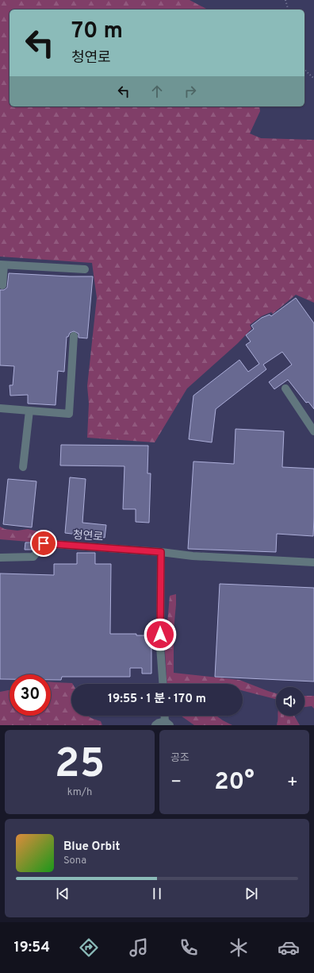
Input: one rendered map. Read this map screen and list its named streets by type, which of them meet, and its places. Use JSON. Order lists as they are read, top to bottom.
{
  "streets": {
    "street": ["청연로"]
  },
  "page": {
    "turn": ["70 m", "청연로"],
    "limit": "30",
    "trip": "19:55 · 1 분 · 170 m",
    "tile": [
      ["25", "km/h"],
      "공조"
    ],
    "heat": ["−", "20°", "+"],
    "song": ["Blue Orbit", "Sona"],
    "tabs": "19:54"
  }
}
